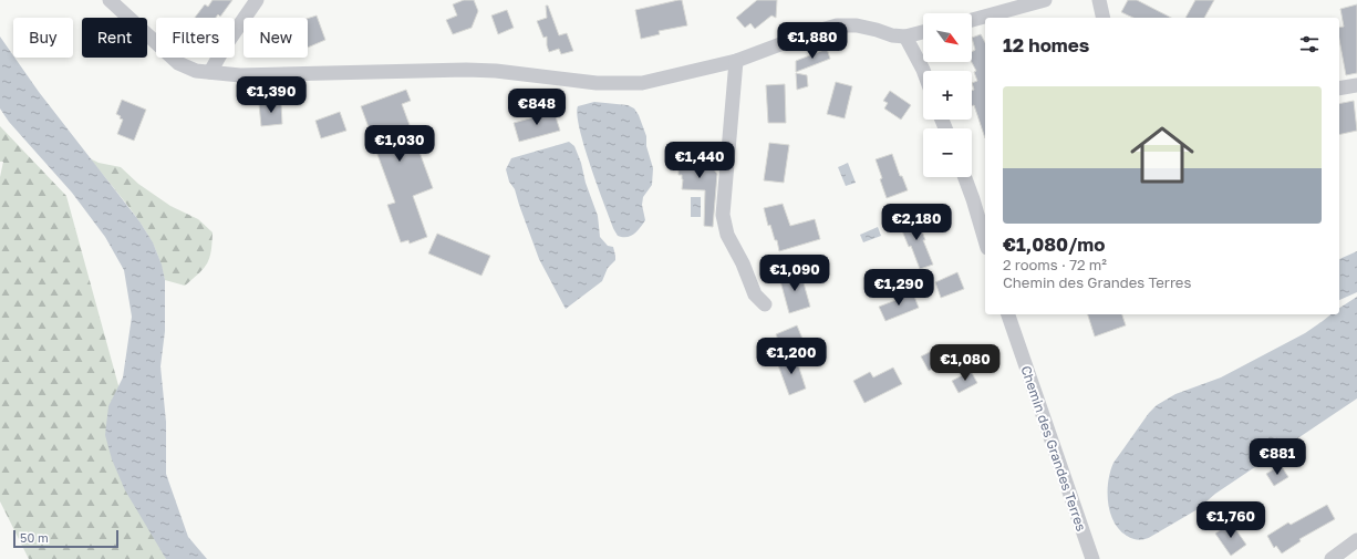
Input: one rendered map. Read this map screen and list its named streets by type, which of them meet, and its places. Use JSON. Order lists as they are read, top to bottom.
{
  "streets": {
    "street": ["Chemin des Grandes Terres"]
  },
  "scale_bar": "50 m",
  "north": "bottom right",
  "page": {
    "map_buttons": ["+", "−"],
    "chip": [
      "Buy",
      "Rent",
      "Filters",
      "New"
    ],
    "heading": "12 homes",
    "price": [
      "€1,880",
      "€1,390",
      "€848",
      "€1,030",
      "€1,440",
      "€2,180",
      "€1,090",
      "€1,290",
      "€1,200",
      "€1,080",
      "€881",
      "€1,760"
    ],
    "list": [
      {
        "name": "€1,080/mo",
        "note": "2 rooms · 72 m² · Chemin des Grandes Terres"
      }
    ],
    "scale": "50 m"
  }
}
